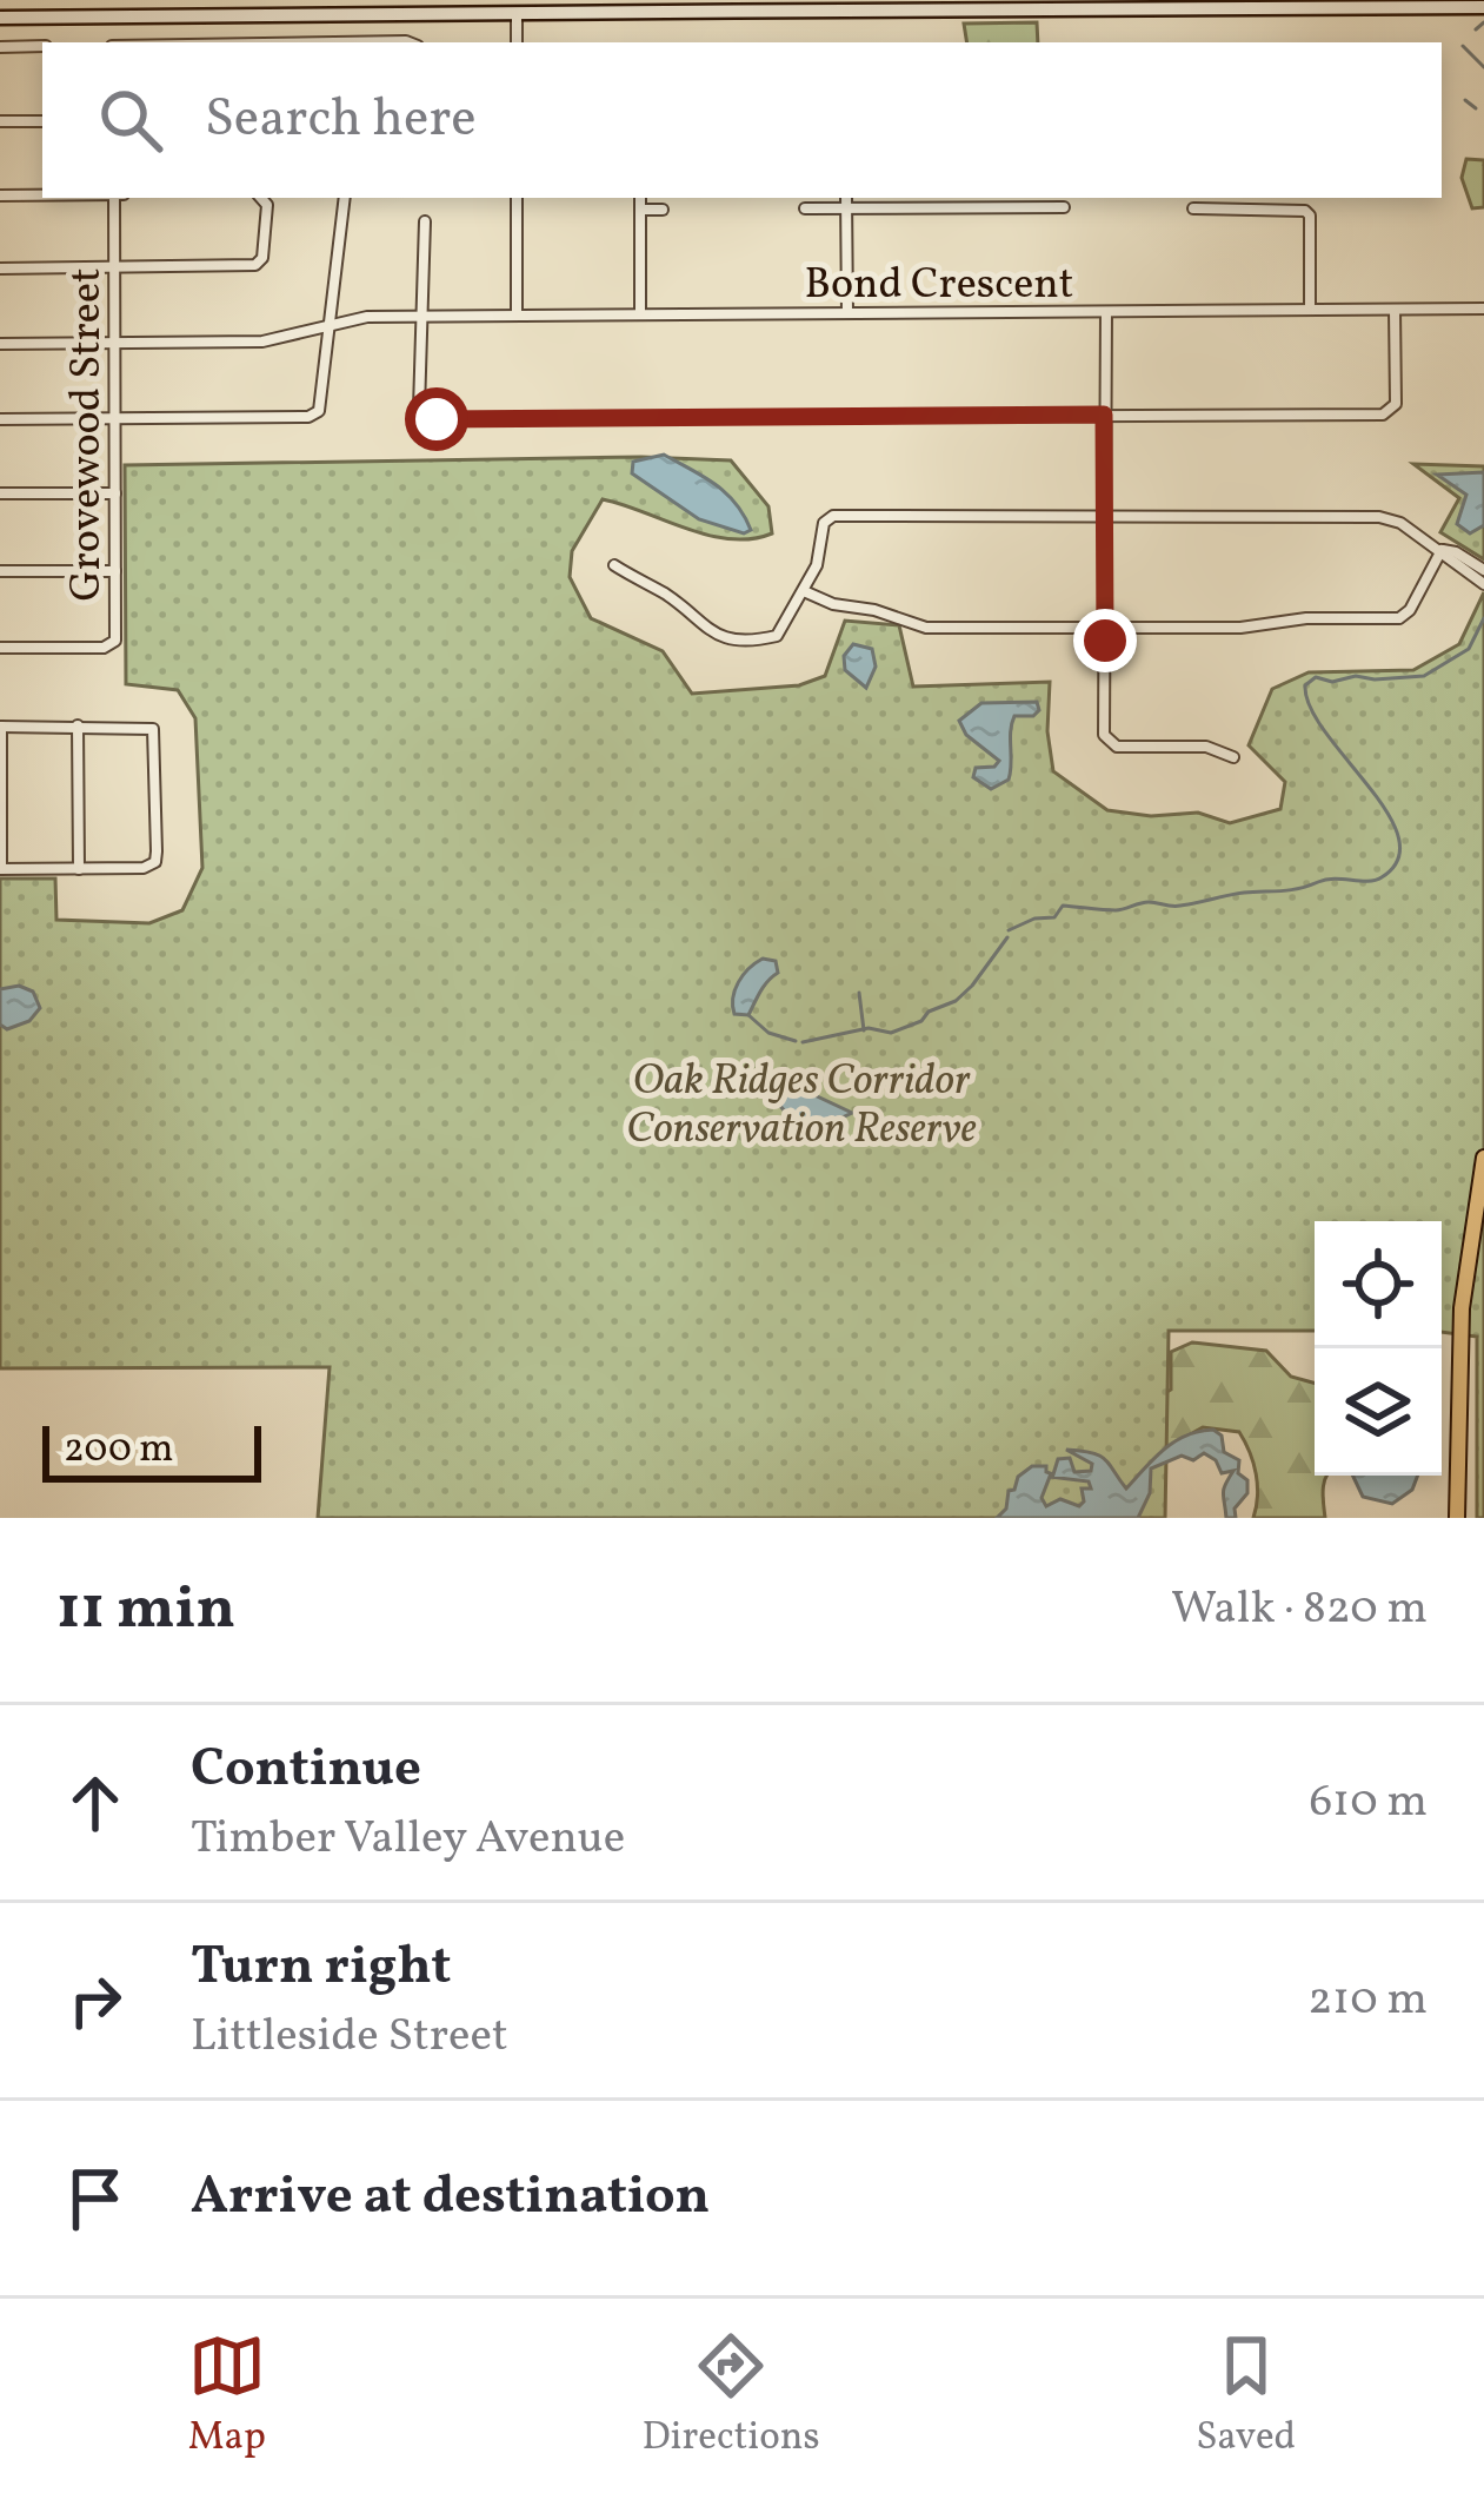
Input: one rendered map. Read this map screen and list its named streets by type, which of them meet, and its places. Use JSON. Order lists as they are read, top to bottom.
{
  "streets": {
    "street": ["Bond Crescent", "Grovewood Street"]
  },
  "crossings": [
    ["Bond Crescent", "Grovewood Street"]
  ],
  "parks": ["Oak Ridges Corridor Conservation Reserve"],
  "scale_bar": "200 m",
  "page": {
    "search": "Search here",
    "scale": "200 m",
    "heading": ["11 min", "Walk · 820 m"],
    "list": [
      ["Continue", "Timber Valley Avenue", "610 m"],
      ["Turn right", "Littleside Street", "210 m"],
      "Arrive at destination"
    ],
    "nav": ["Map", "Directions", "Saved"]
  }
}
